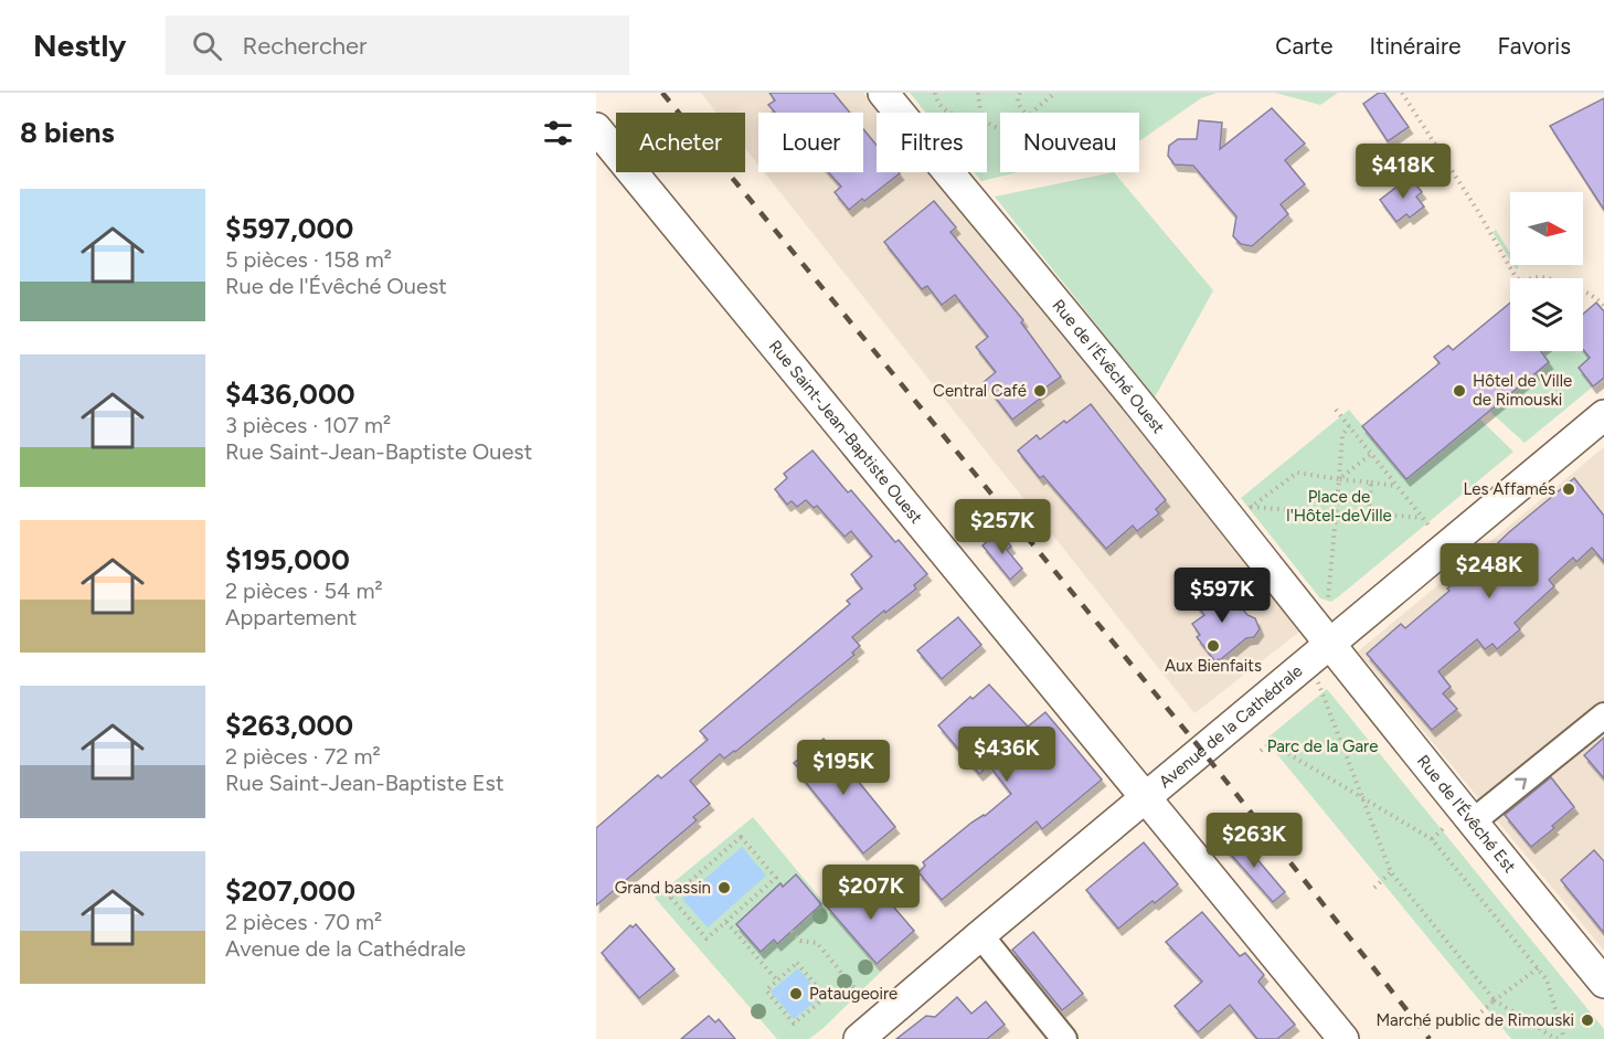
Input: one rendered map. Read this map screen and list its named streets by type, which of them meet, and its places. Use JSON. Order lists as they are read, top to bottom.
{
  "streets": {
    "street": [
      "Rue de l'Évêché Ouest",
      "Rue Saint-Jean-Baptiste Ouest",
      "Avenue de la Cathédrale",
      "Rue de l'Évêché Est"
    ]
  },
  "crossings": [
    ["Rue de l'Évêché Ouest", "Avenue de la Cathédrale"],
    ["Rue de l'Évêché Ouest", "Rue de l'Évêché Est"],
    ["Rue Saint-Jean-Baptiste Ouest", "Avenue de la Cathédrale"],
    ["Avenue de la Cathédrale", "Rue de l'Évêché Est"]
  ],
  "parks": ["Place de l'Hôtel-deVille", "Parc de la Gare"],
  "places": [
    "Central Café",
    "Hôtel de Ville de Rimouski",
    "Les Affamés",
    "Aux Bienfaits",
    "Grand bassin",
    "Pataugeoire",
    "Marché public de Rimouski"
  ],
  "north": "right",
  "page": {
    "header": "Nestly",
    "search": "Rechercher",
    "nav": ["Carte", "Itinéraire", "Favoris"],
    "heading": "8 biens",
    "chip": [
      "Acheter",
      "Louer",
      "Filtres",
      "Nouveau"
    ],
    "price": [
      "$418K",
      "$257K",
      "$248K",
      "$597K",
      "$436K",
      "$195K",
      "$263K",
      "$207K"
    ],
    "list": [
      {
        "name": "$597,000",
        "note": "5 pièces · 158 m² · Rue de l'Évêché Ouest"
      },
      {
        "name": "$436,000",
        "note": "3 pièces · 107 m² · Rue Saint-Jean-Baptiste Ouest"
      },
      {
        "name": "$195,000",
        "note": "2 pièces · 54 m² · Appartement"
      },
      {
        "name": "$263,000",
        "note": "2 pièces · 72 m² · Rue Saint-Jean-Baptiste Est"
      },
      {
        "name": "$207,000",
        "note": "2 pièces · 70 m² · Avenue de la Cathédrale"
      }
    ]
  }
}
